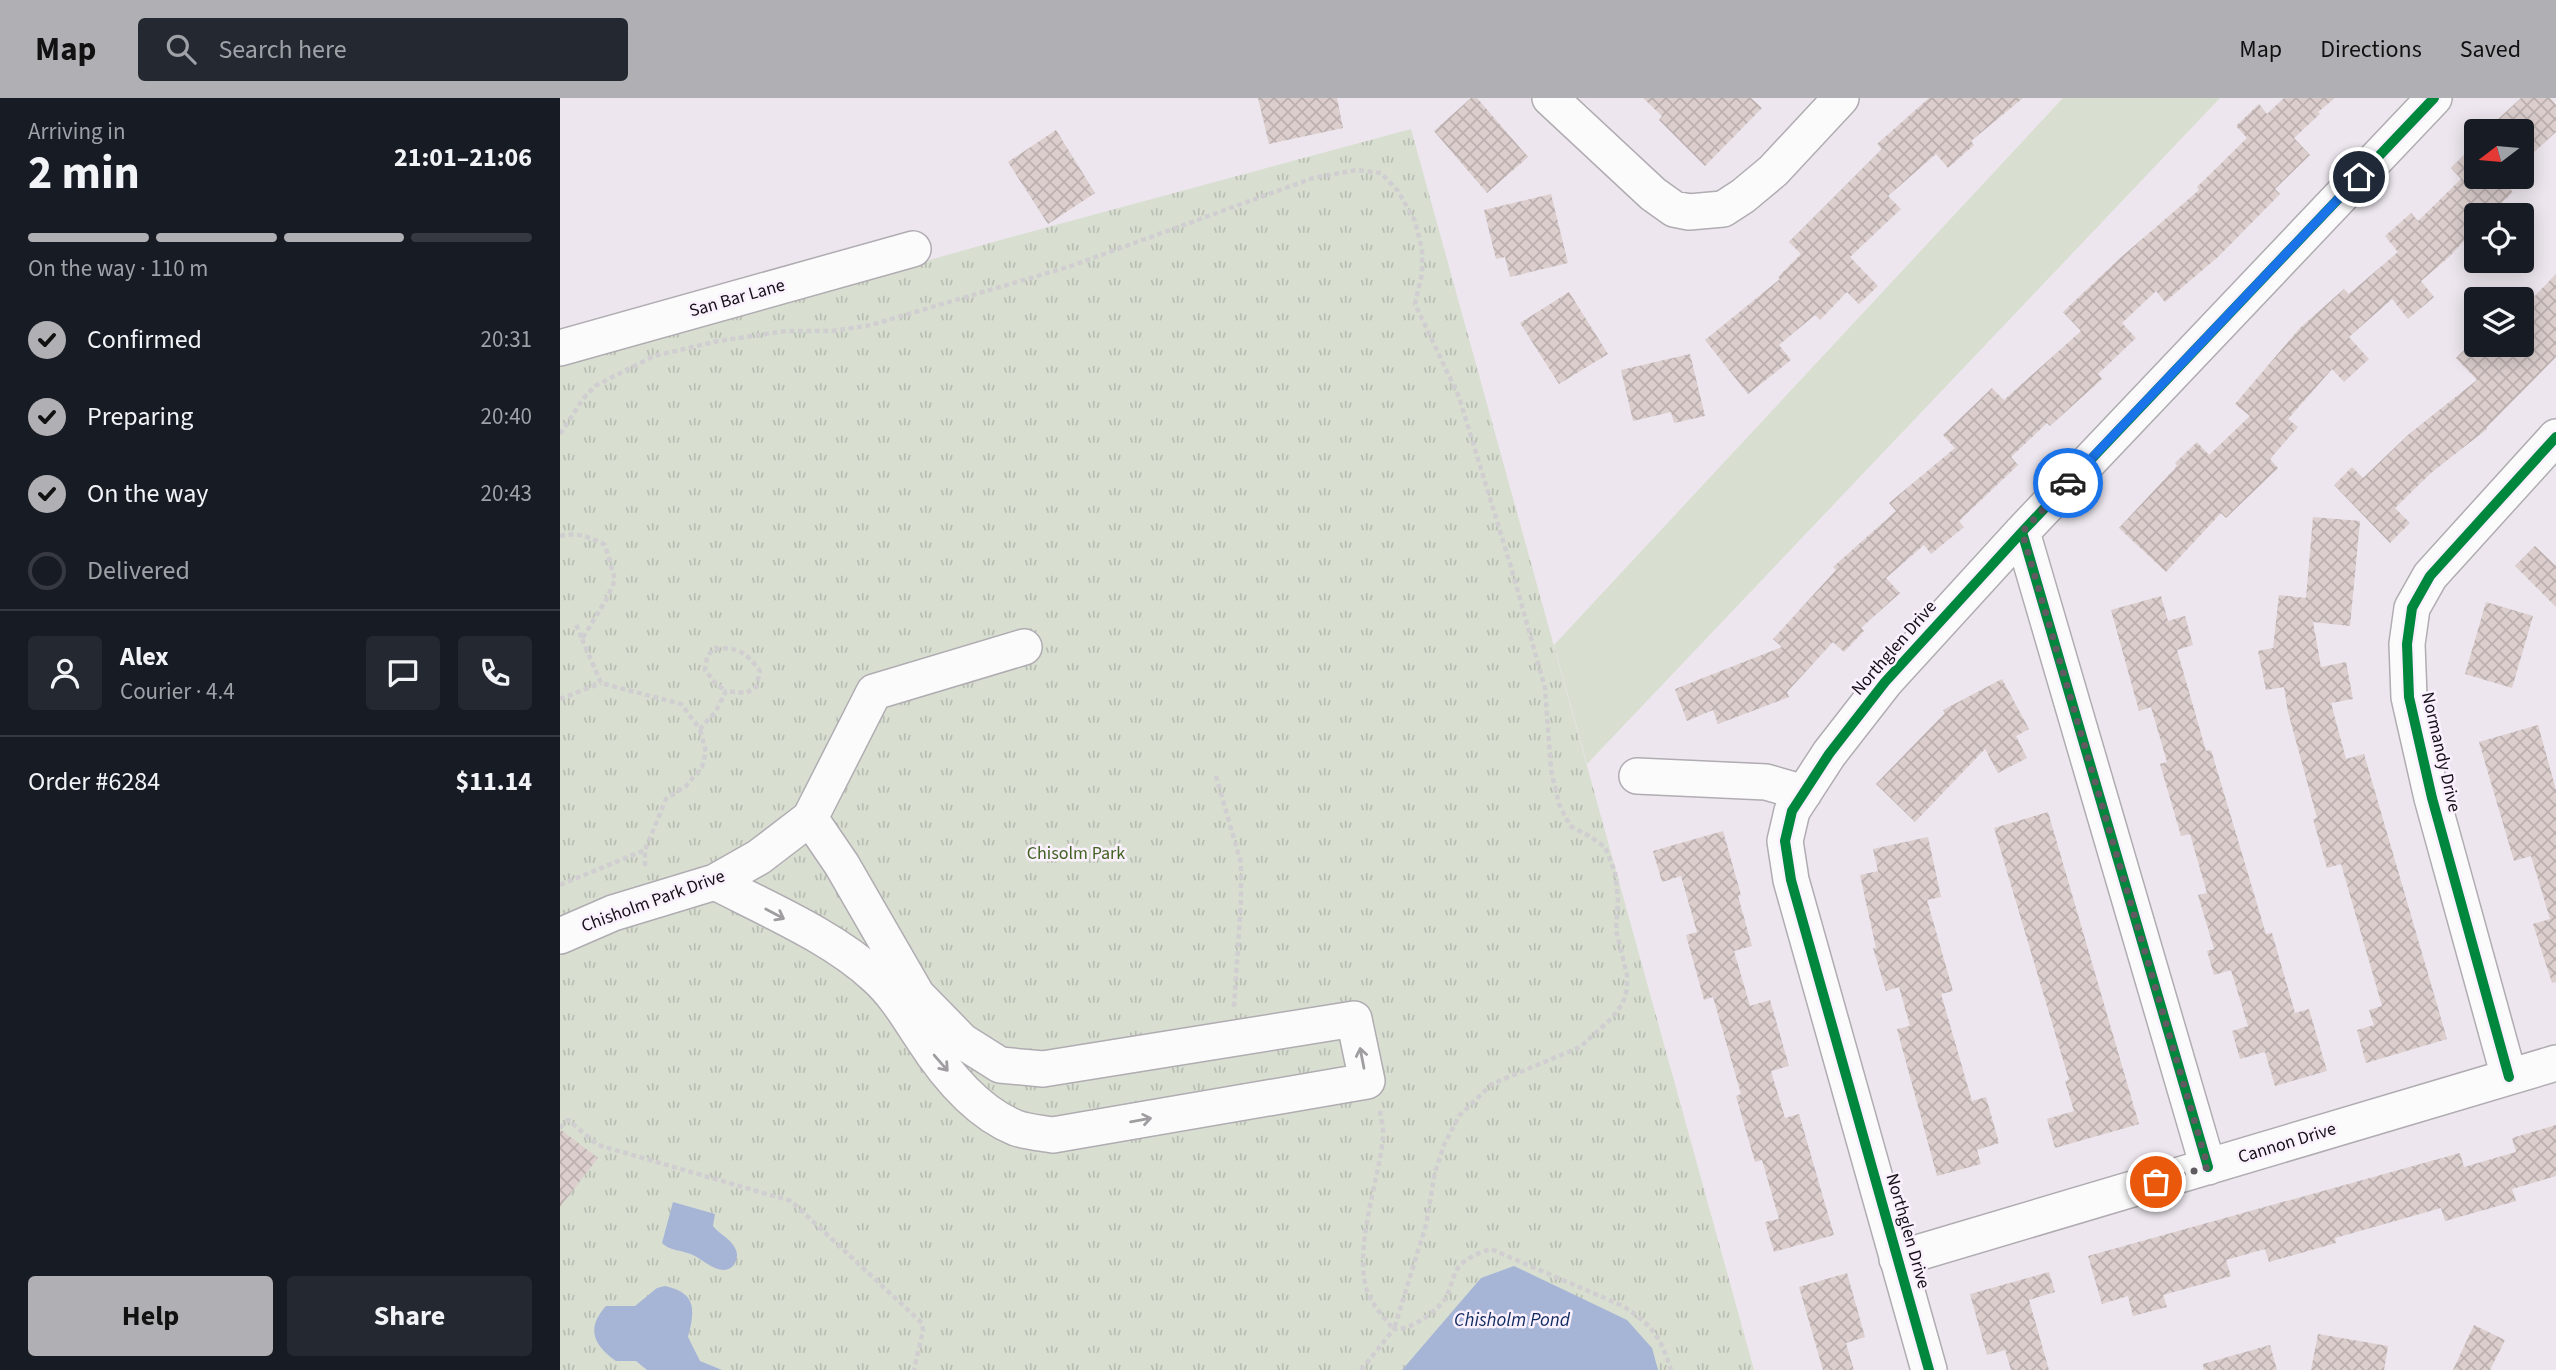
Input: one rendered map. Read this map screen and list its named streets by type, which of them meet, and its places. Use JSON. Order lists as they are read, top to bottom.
{
  "streets": {
    "street": [
      "San Bar Lane",
      "Northglen Drive",
      "Normandy Drive",
      "Chisholm Park Drive",
      "Cannon Drive"
    ]
  },
  "crossings": [
    ["Northglen Drive", "Cannon Drive"],
    ["Normandy Drive", "Cannon Drive"]
  ],
  "water": ["Chisholm Pond"],
  "parks": ["Chisolm Park"],
  "north": "left",
  "page": {
    "header": "Map",
    "search": "Search here",
    "nav": ["Map", "Directions", "Saved"],
    "heading": ["2 min", "Arriving in", "21:01–21:06"],
    "panel": [
      "Alex",
      "Courier · 4.4",
      "Order #6284",
      "$11.14"
    ],
    "bar": "On the way · 110 m",
    "list": [
      ["Confirmed", "20:31"],
      ["Preparing", "20:40"],
      ["On the way", "20:43"],
      "Delivered"
    ],
    "buttons": ["Help", "Share"]
  }
}
